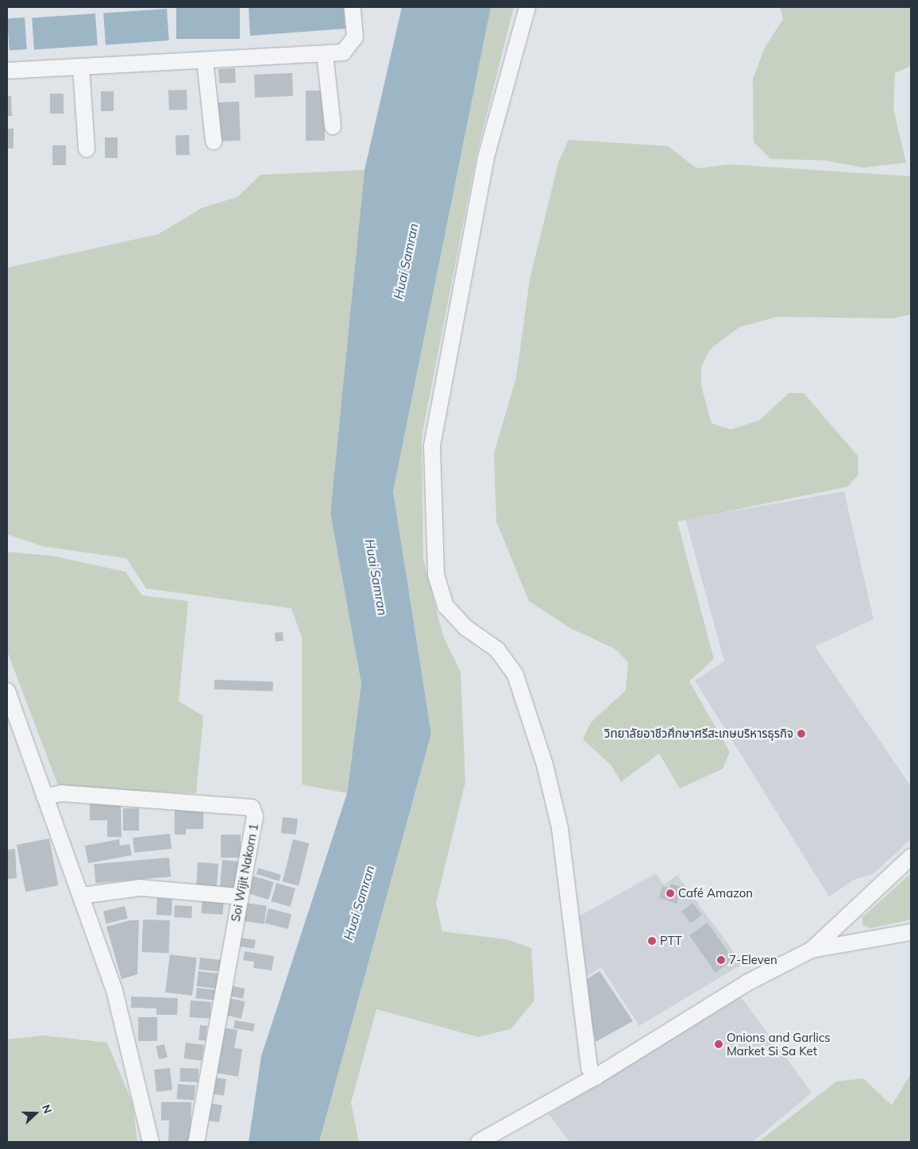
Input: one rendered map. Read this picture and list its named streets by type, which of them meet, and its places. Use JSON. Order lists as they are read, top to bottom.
{
  "streets": {
    "street": ["Soi Wijit Nakorn 1"]
  },
  "water": ["Huai Samran"],
  "places": [
    "วิทยาลัยอาชีวศึกษาศรีสะเกษบริหารธุรกิจ",
    "Café Amazon",
    "PTT",
    "7-Eleven",
    "Onions and Garlics Market Si Sa Ket"
  ],
  "north": "right"
}
